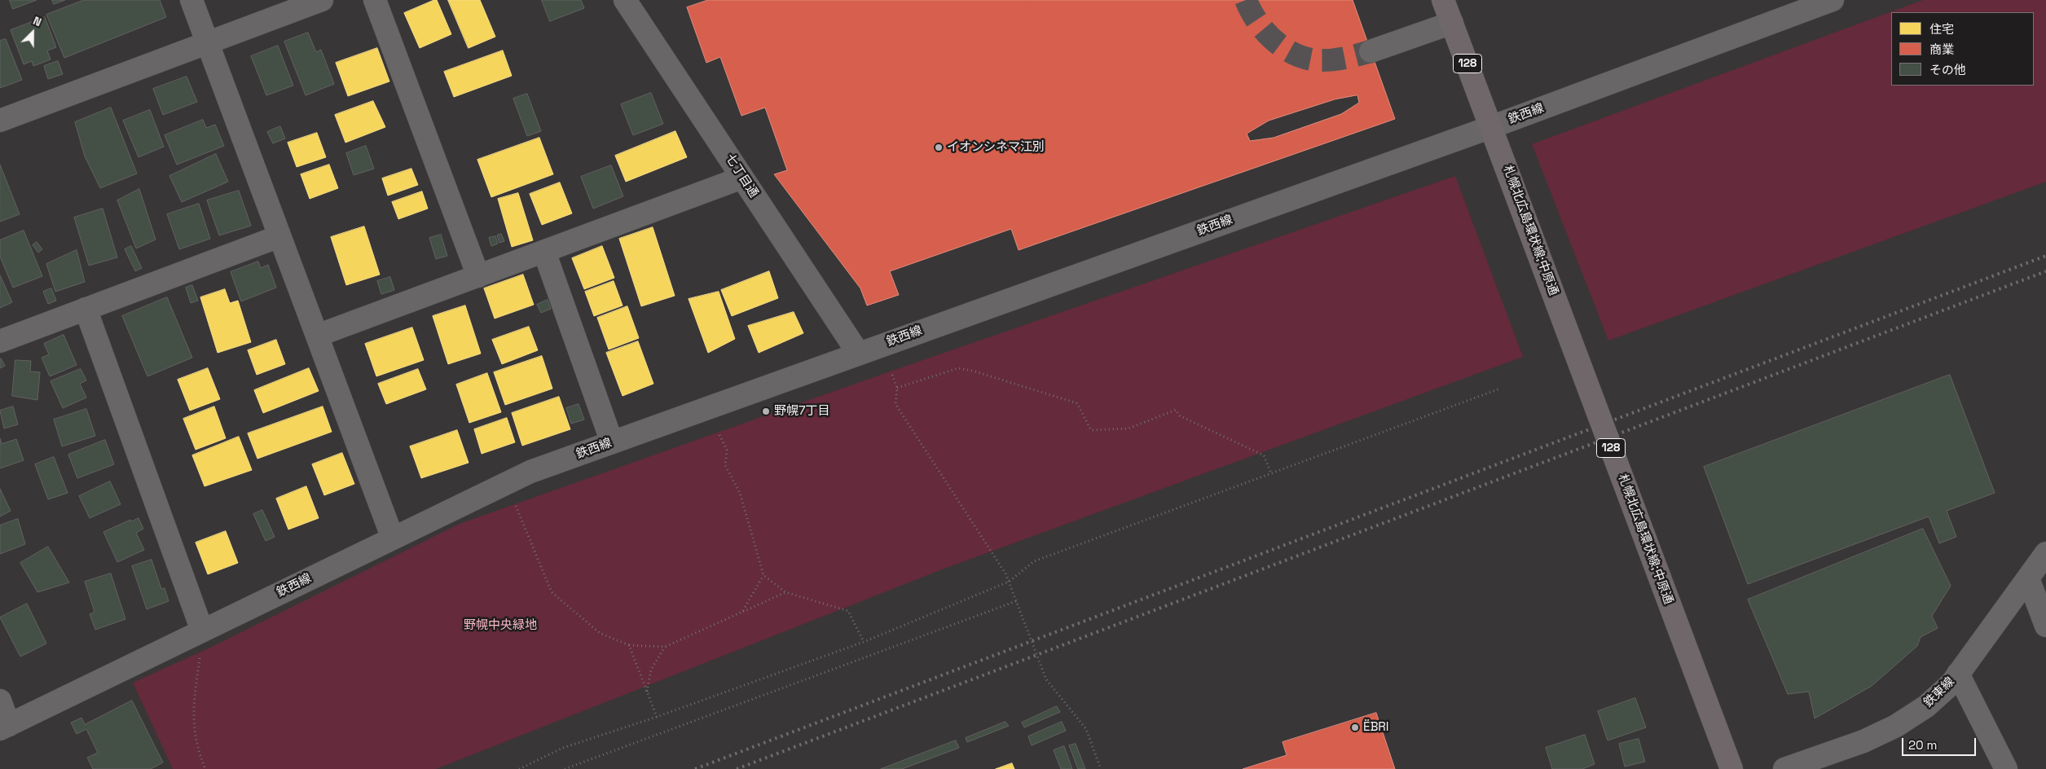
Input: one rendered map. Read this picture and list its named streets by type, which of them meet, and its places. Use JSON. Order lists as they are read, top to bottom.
{
  "streets": {
    "main road": ["128", "札幌北広島環状線;中原通"],
    "street": ["鉄西線", "七丁目通", "鉄東線"]
  },
  "crossings": [
    ["128", "鉄西線"],
    ["128", "札幌北広島環状線;中原通"],
    ["鉄西線", "七丁目通"],
    ["鉄西線", "札幌北広島環状線;中原通"]
  ],
  "parks": ["野幌中央緑地"],
  "places": ["イオンシネマ江別", "野幌7丁目", "ËBRI"],
  "legend": ["住宅", "商業", "その他"],
  "scale_bar": "20 m",
  "north": "top right"
}
